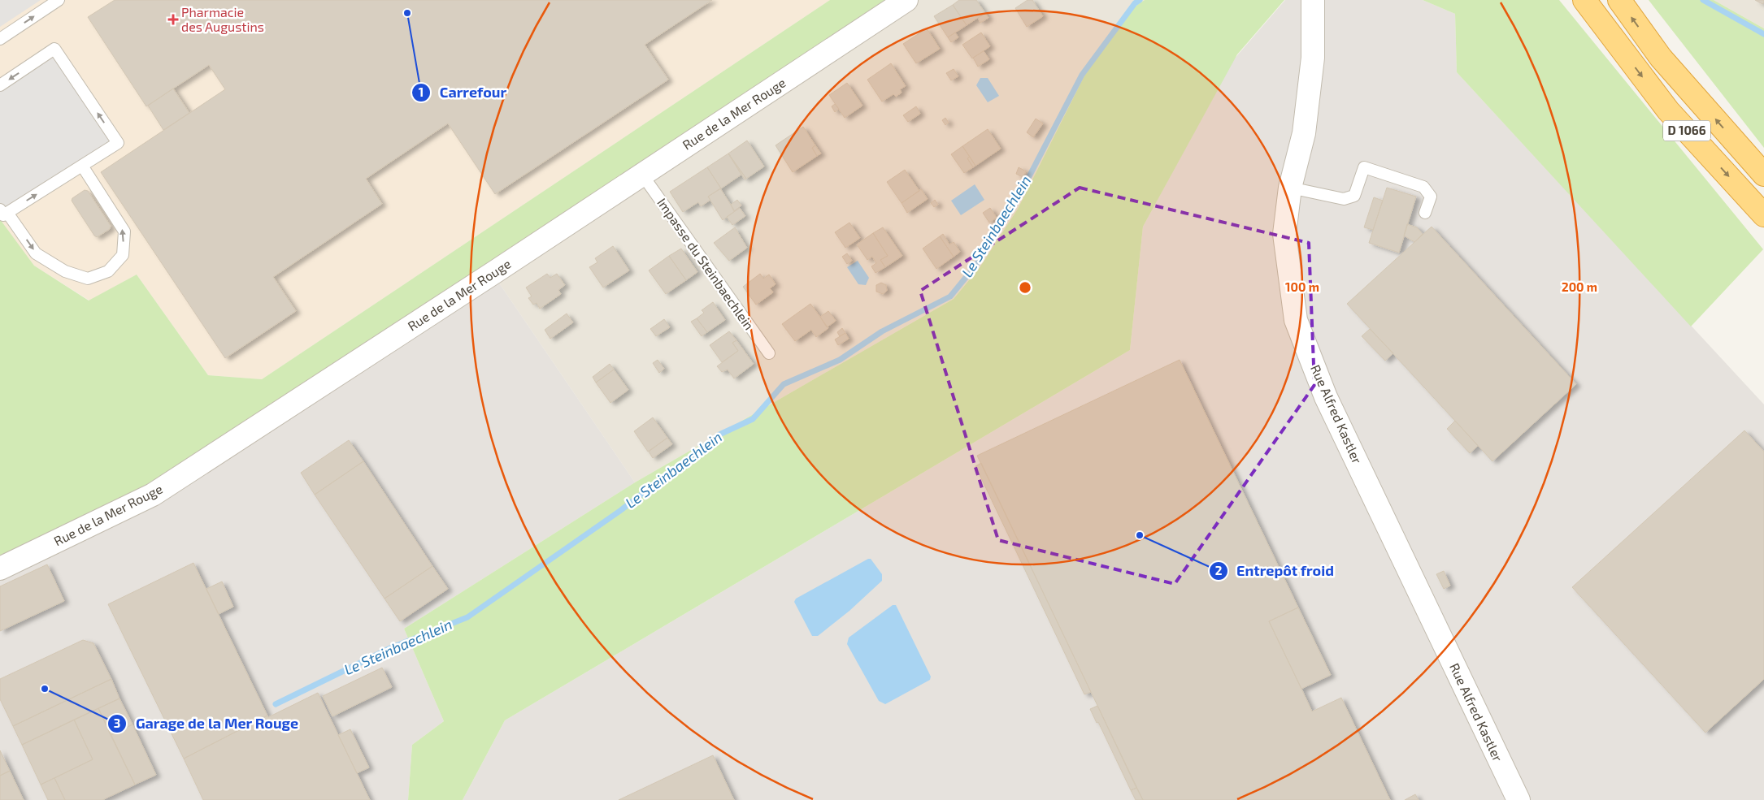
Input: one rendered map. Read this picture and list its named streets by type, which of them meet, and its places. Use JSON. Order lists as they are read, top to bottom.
{
  "streets": {
    "highway": ["D 1066"],
    "street": ["Rue de la Mer Rouge", "Rue Alfred Kastler"],
    "lane": ["Impasse du Steinbaechlein"]
  },
  "crossings": [
    ["Rue de la Mer Rouge", "Impasse du Steinbaechlein"]
  ],
  "water": ["Le Steinbaechlein"],
  "places": {
    "other": ["Carrefour", "Entrepôt froid", "Garage de la Mer Rouge"],
    "health": ["Pharmacie des Augustins"]
  },
  "rings": ["100 m", "200 m"]
}
